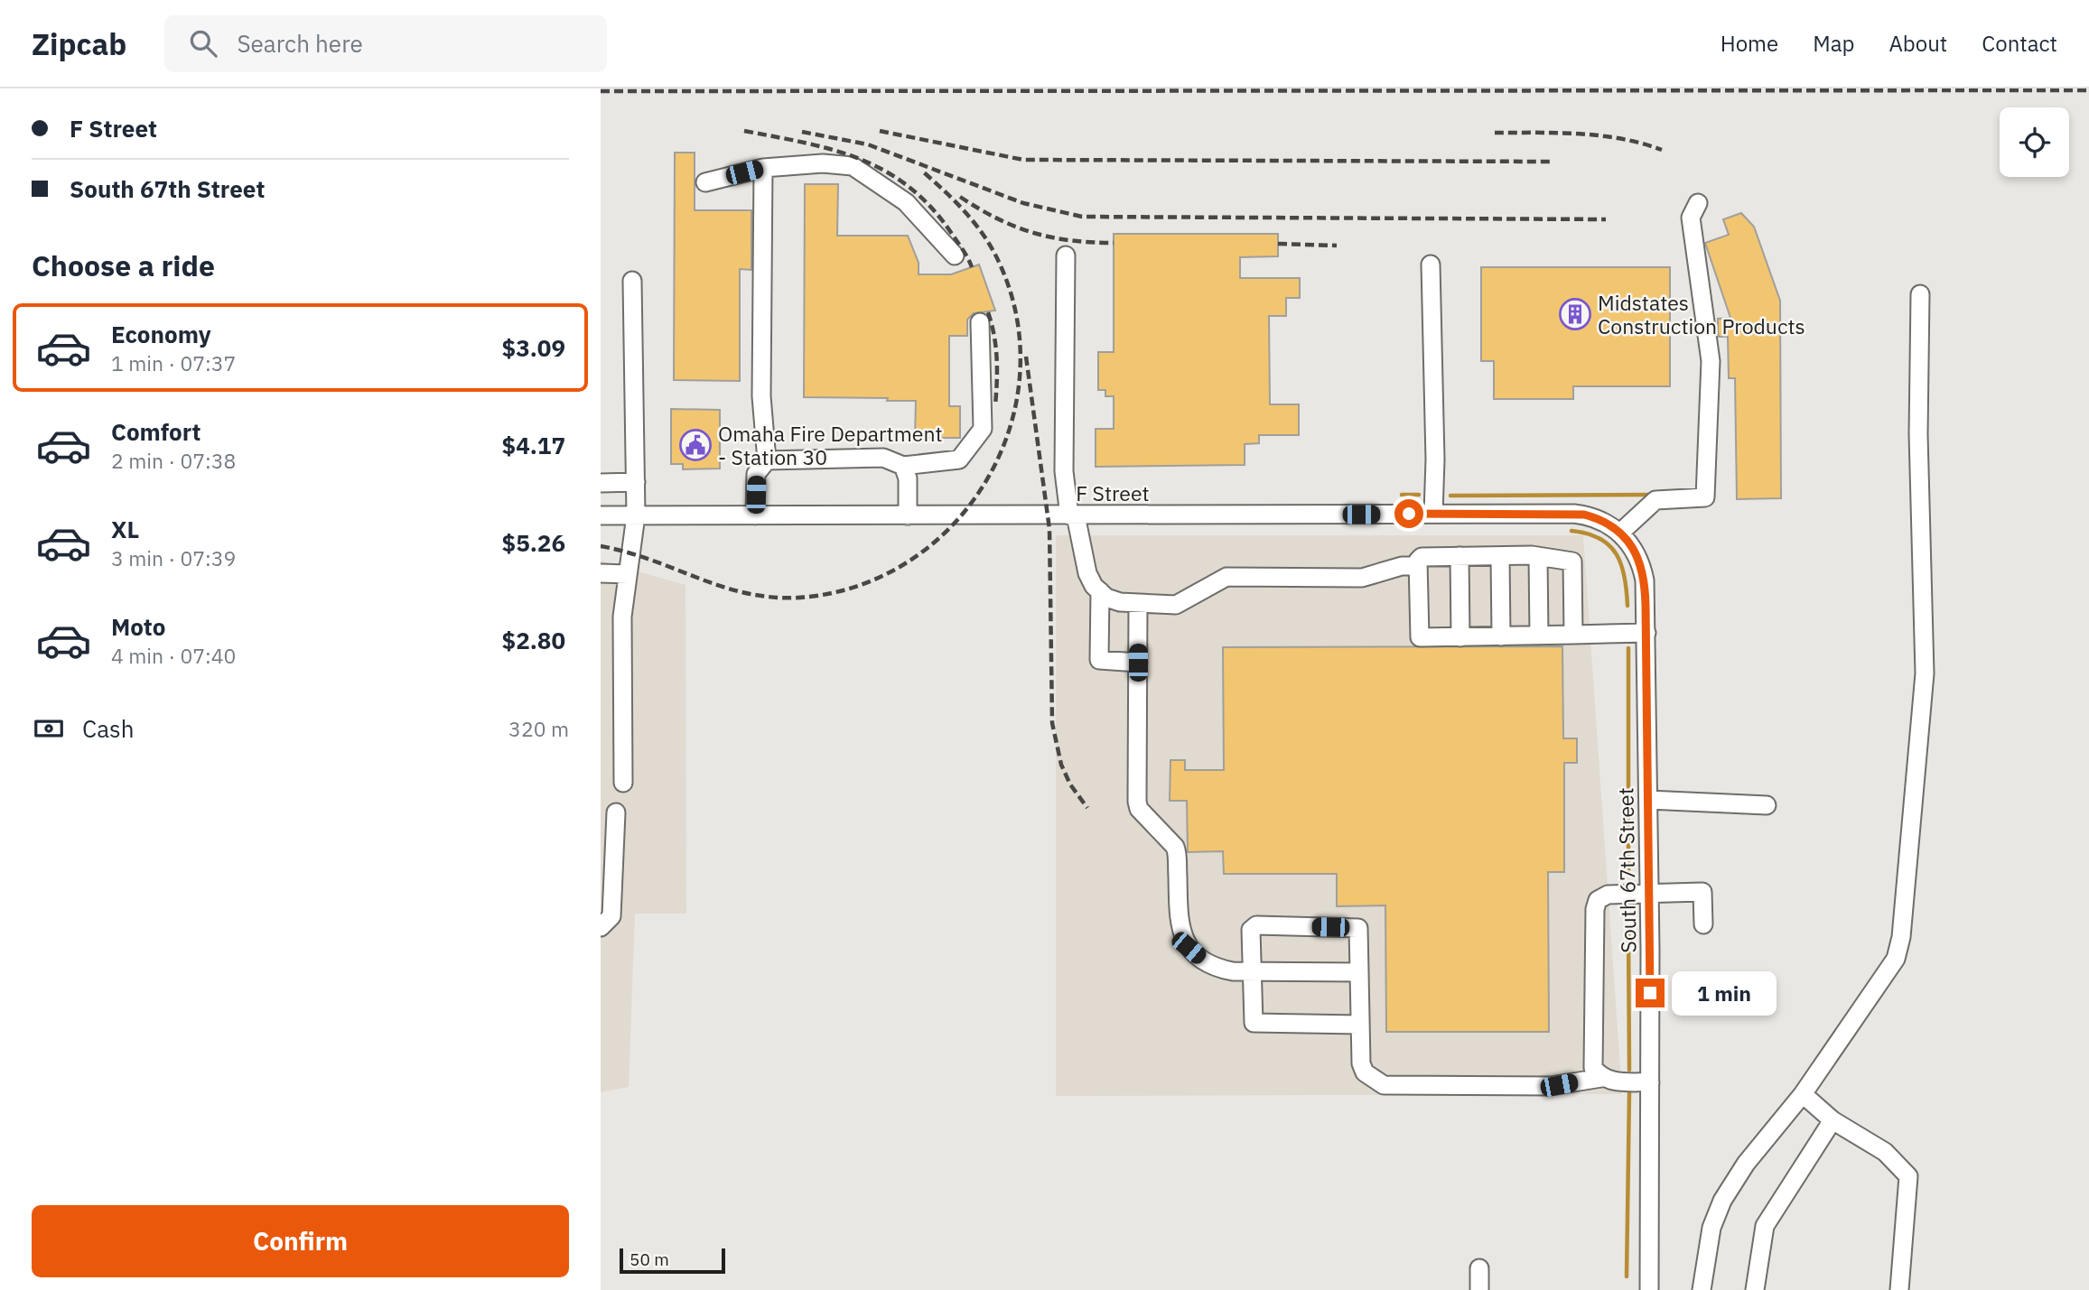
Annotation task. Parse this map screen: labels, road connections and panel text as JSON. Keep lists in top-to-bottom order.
{
  "streets": {
    "street": ["F Street", "South 67th Street"]
  },
  "crossings": [
    ["F Street", "South 67th Street"]
  ],
  "places": {
    "building": ["Midstates Construction Products"],
    "public building": ["Omaha Fire Department - Station 30"]
  },
  "scale_bar": "50 m",
  "page": {
    "header": "Zipcab",
    "search": "Search here",
    "nav": [
      "Home",
      "Map",
      "About",
      "Contact"
    ],
    "banner": ["F Street", "South 67th Street"],
    "heading": "Choose a ride",
    "list": [
      {
        "name": "Economy",
        "note": "1 min · 07:37",
        "value": "$3.09"
      },
      {
        "name": "Comfort",
        "note": "2 min · 07:38",
        "value": "$4.17"
      },
      {
        "name": "XL",
        "note": "3 min · 07:39",
        "value": "$5.26"
      },
      {
        "name": "Moto",
        "note": "4 min · 07:40",
        "value": "$2.80"
      }
    ],
    "pay": ["Cash", "320 m"],
    "bubble": "1 min",
    "buttons": "Confirm",
    "scale": "50 m"
  }
}
